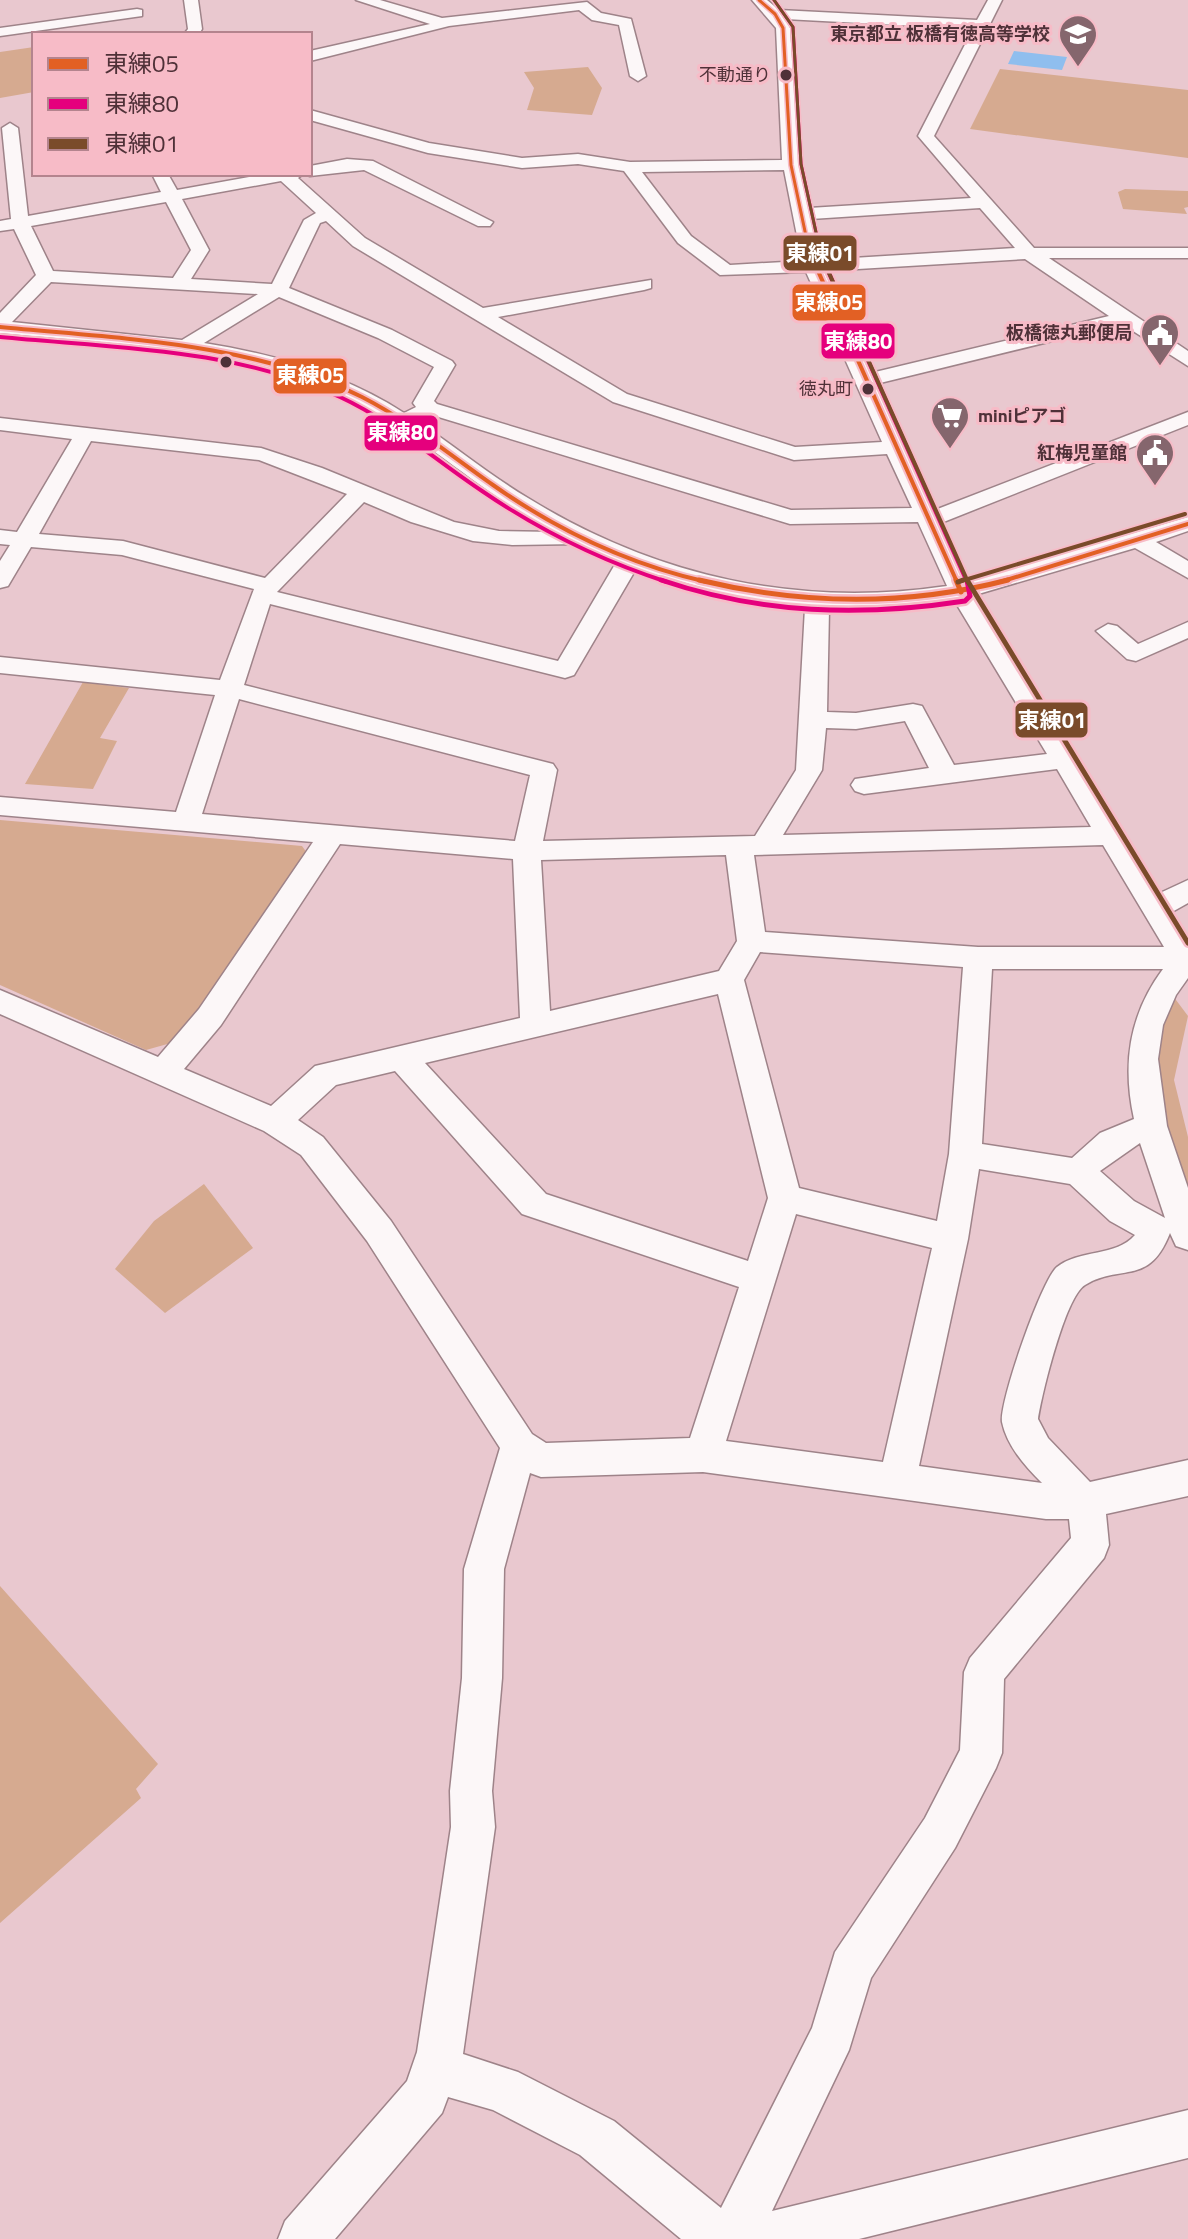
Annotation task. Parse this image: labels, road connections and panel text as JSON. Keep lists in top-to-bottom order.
{
  "places": {
    "school or university": ["東京都立 板橋有徳高等学校"],
    "other": ["不動通り", "徳丸町"],
    "public building": ["板橋徳丸郵便局", "紅梅児童館"],
    "supermarket": ["miniピアゴ"]
  },
  "lines": ["transit line 東練05", "transit line 東練80", "transit line 東練01"],
  "legend": ["東練05", "東練80", "東練01"]
}
